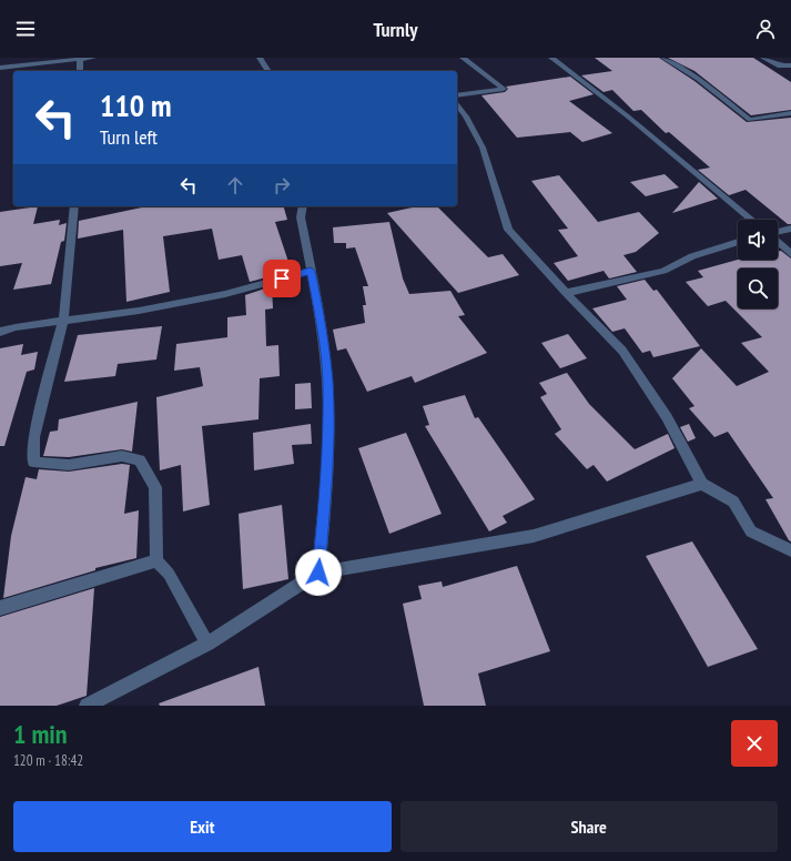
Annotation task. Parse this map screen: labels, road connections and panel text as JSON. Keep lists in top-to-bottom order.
{
  "page": {
    "header": "Turnly",
    "turn": ["110 m", "Turn left"],
    "heading": ["1 min", "120 m · 18:42"],
    "buttons": ["Exit", "Share"]
  }
}
